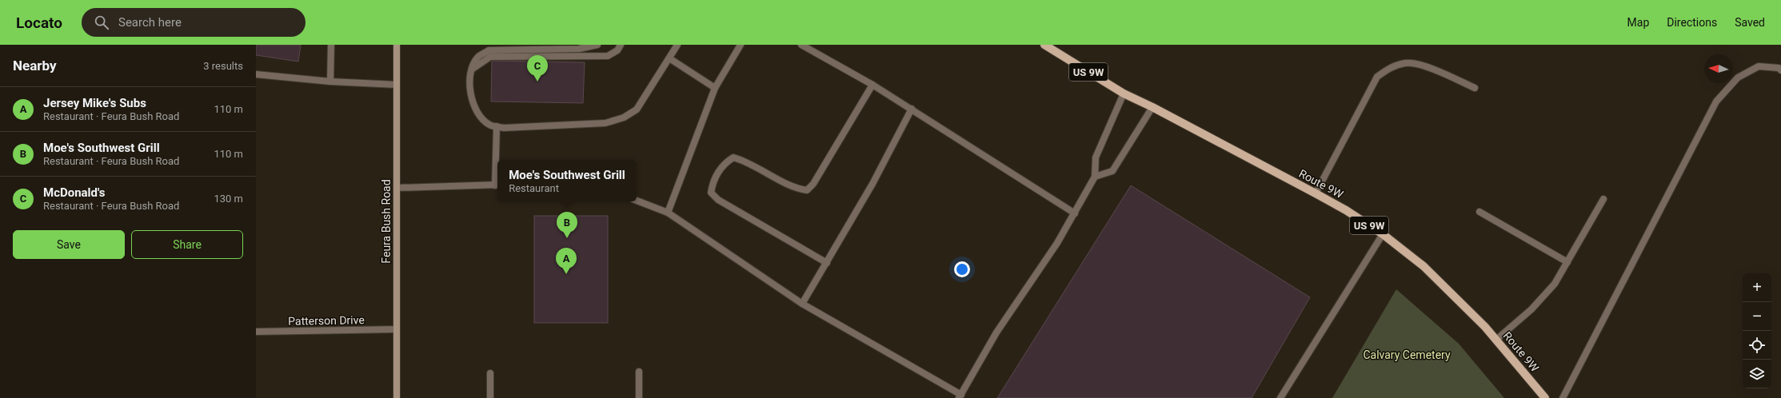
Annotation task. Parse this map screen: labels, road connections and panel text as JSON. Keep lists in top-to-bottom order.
{
  "streets": {
    "main road": ["US 9W", "Route 9W", "Feura Bush Road"],
    "street": ["Patterson Drive"]
  },
  "crossings": [
    ["Feura Bush Road", "Patterson Drive"]
  ],
  "parks": ["Calvary Cemetery"],
  "north": "left",
  "page": {
    "header": "Locato",
    "search": "Search here",
    "nav": ["Map", "Directions", "Saved"],
    "heading": ["Nearby", "3 results"],
    "pins": ["C", "B", "A"],
    "list": [
      {
        "mark": "A",
        "name": "Jersey Mike's Subs",
        "note": "Restaurant · Feura Bush Road",
        "value": "110 m"
      },
      {
        "mark": "B",
        "name": "Moe's Southwest Grill",
        "note": "Restaurant · Feura Bush Road",
        "value": "110 m"
      },
      {
        "mark": "C",
        "name": "McDonald's",
        "note": "Restaurant · Feura Bush Road",
        "value": "130 m"
      }
    ],
    "popup": ["Moe's Southwest Grill", "Restaurant"],
    "buttons": ["Save", "Share"],
    "map_buttons": ["+", "−"]
  }
}
